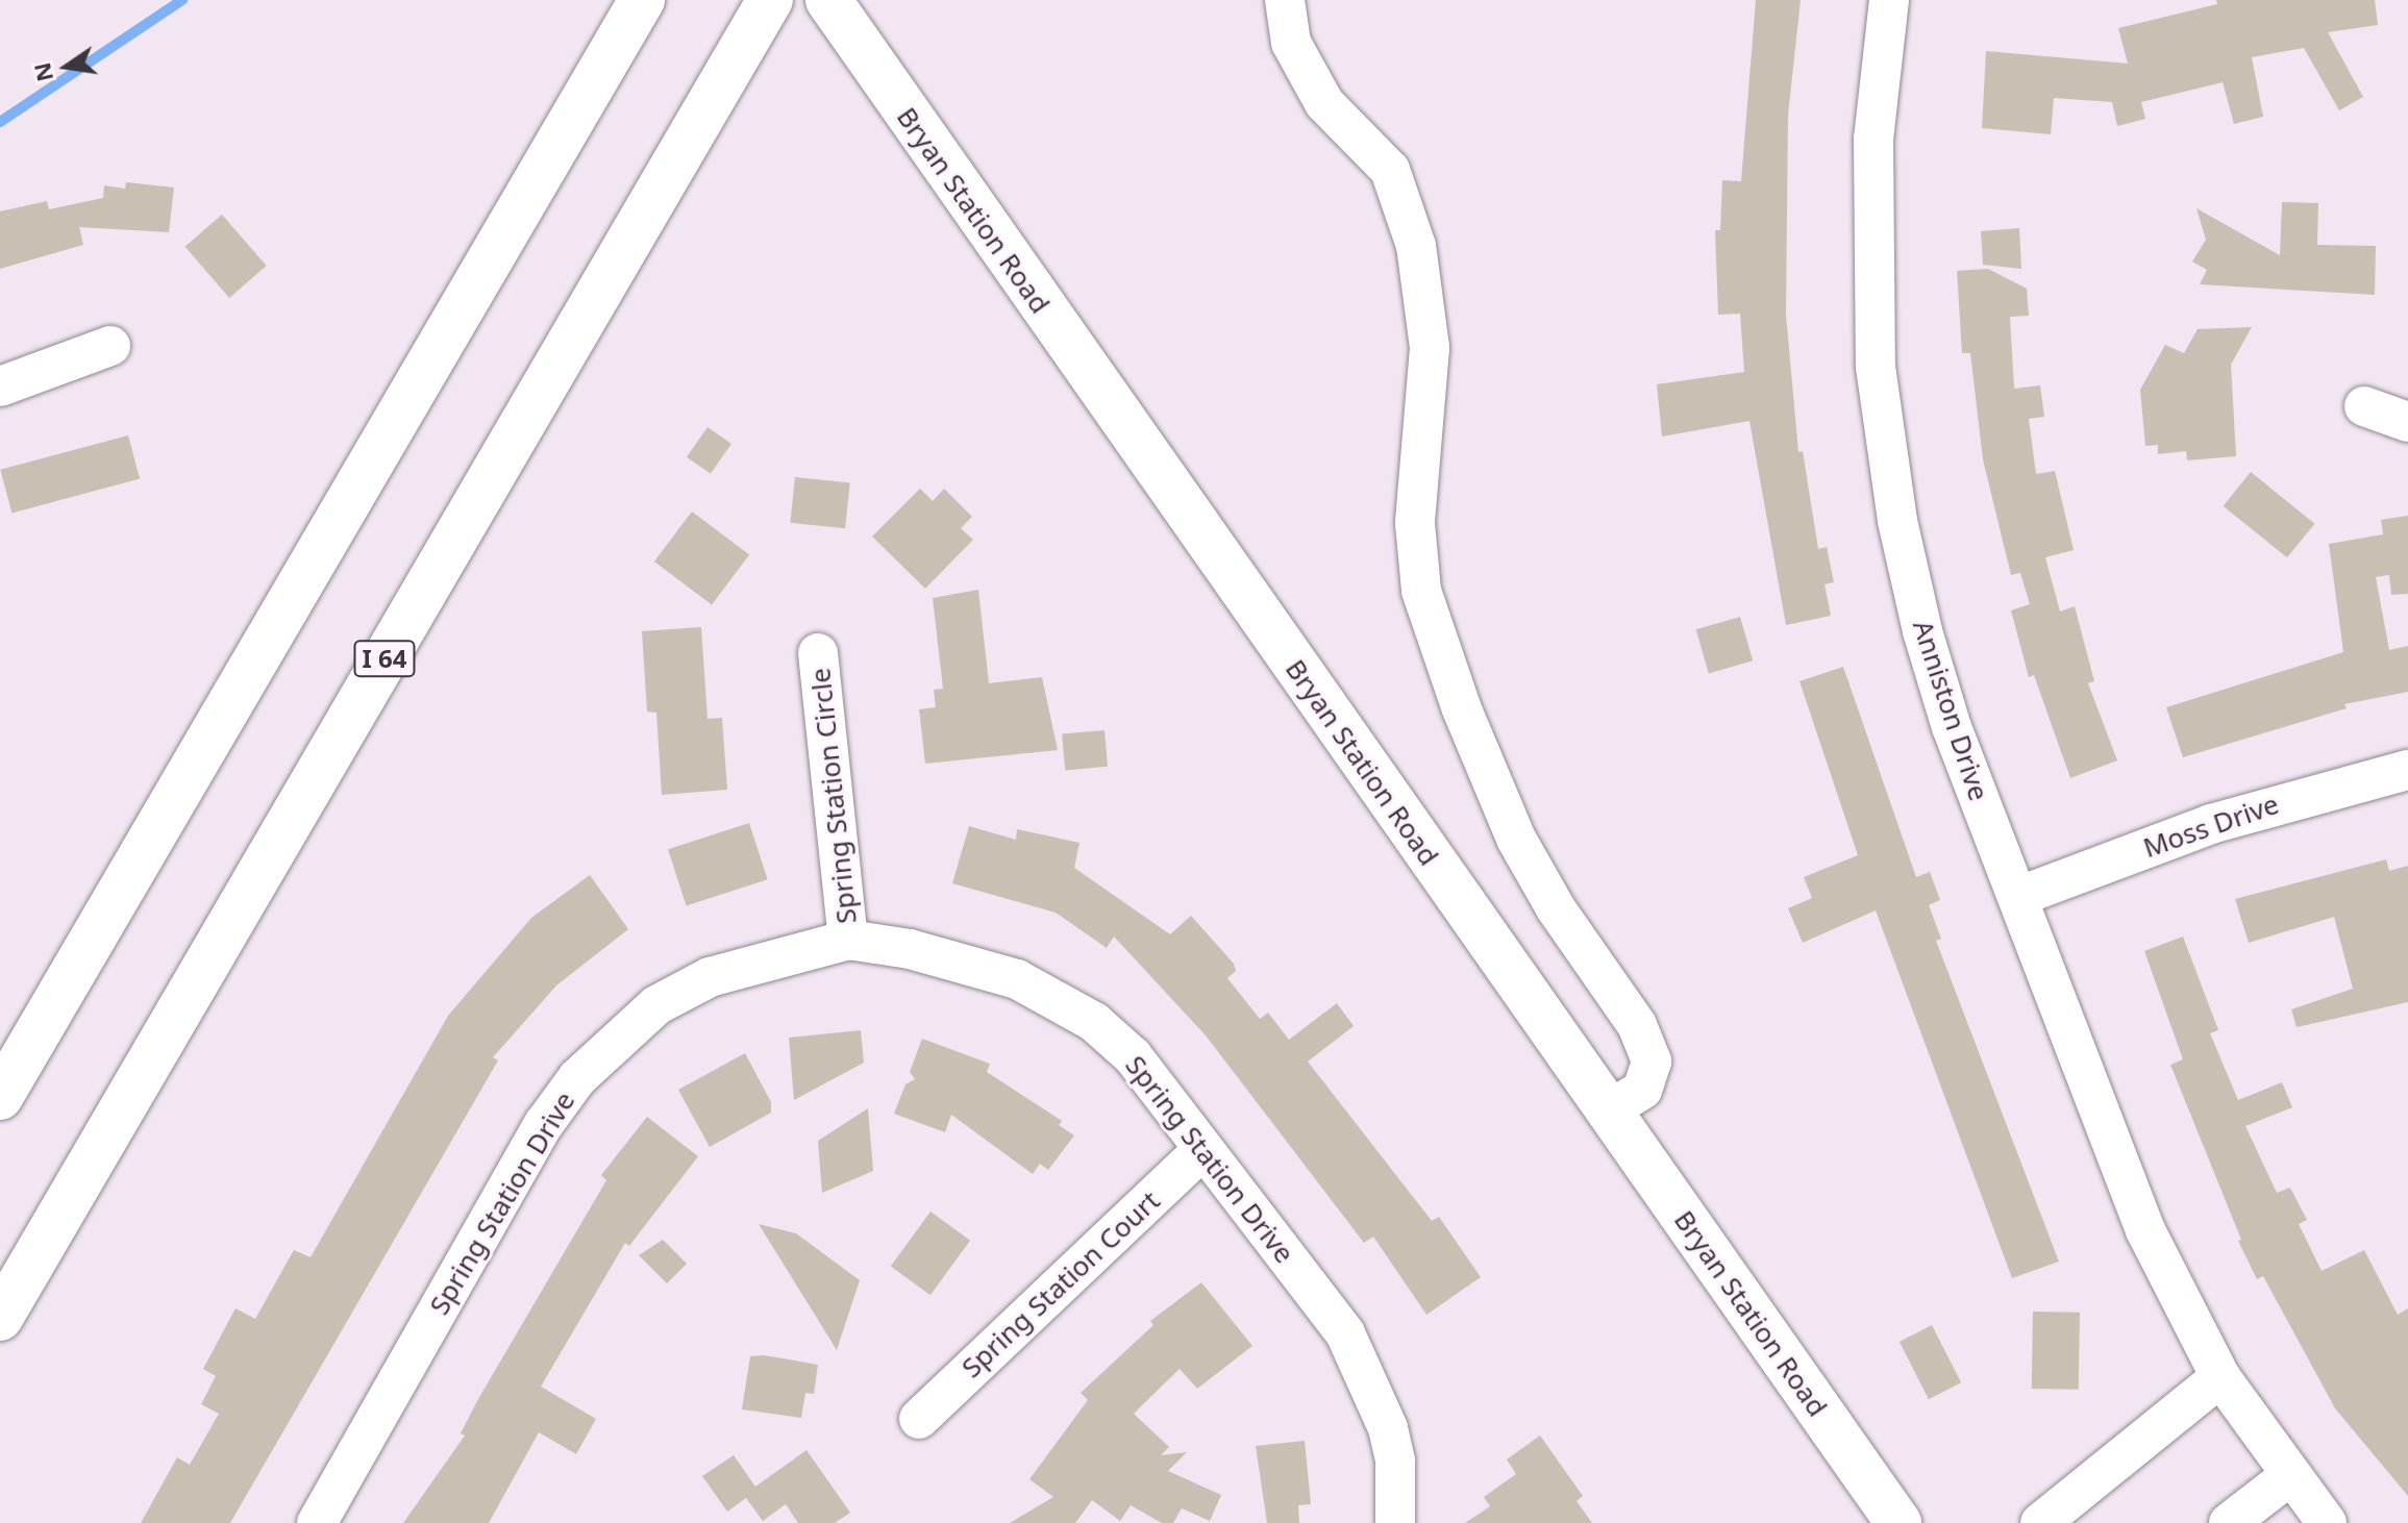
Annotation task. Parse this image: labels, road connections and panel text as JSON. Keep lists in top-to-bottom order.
{
  "streets": {
    "main road": ["Bryan Station Road", "I 64"],
    "street": [
      "Anniston Drive",
      "Spring Station Circle",
      "Moss Drive",
      "Spring Station Drive",
      "Spring Station Court"
    ]
  },
  "crossings": [
    ["Anniston Drive", "Moss Drive"],
    ["Spring Station Circle", "Spring Station Drive"],
    ["Spring Station Drive", "Spring Station Court"]
  ],
  "north": "left"
}
